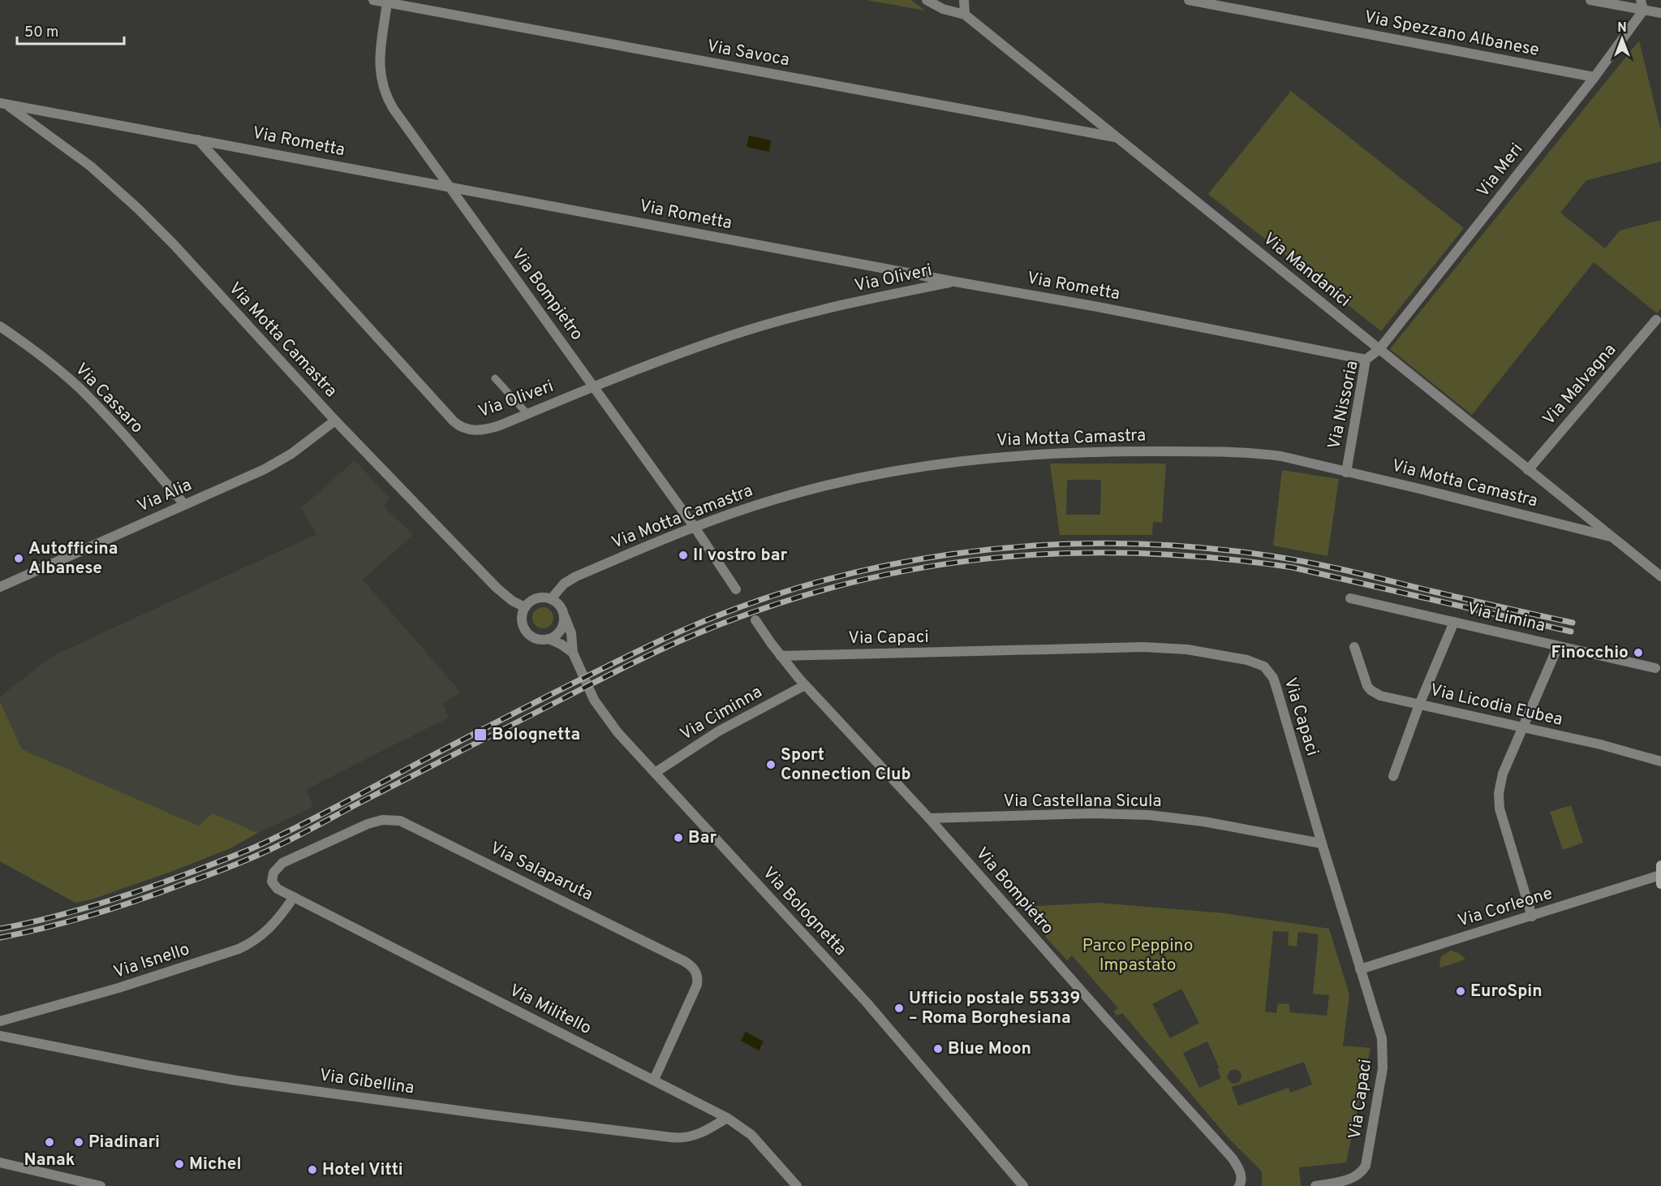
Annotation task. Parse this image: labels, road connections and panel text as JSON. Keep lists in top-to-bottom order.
{
  "streets": {
    "street": [
      "Via Spezzano Albanese",
      "Via Savoca",
      "Via Rometta",
      "Via Meri",
      "Via Mandanici",
      "Via Oliveri",
      "Via Bompietro",
      "Via Motta Camastra",
      "Via Malvagna",
      "Via Cassaro",
      "Via Nissoria",
      "Via Alia",
      "Via Limina",
      "Via Capaci",
      "Via Licodia Eubea",
      "Via Ciminna",
      "Via Castellana Sicula",
      "Via Salaparuta",
      "Via Corleone",
      "Via Bolognetta",
      "Via Isnello",
      "Via Militello",
      "Via Gibellina"
    ]
  },
  "crossings": [
    ["Via Spezzano Albanese", "Via Meri"],
    ["Via Savoca", "Via Mandanici"],
    ["Via Savoca", "Via Bompietro"],
    ["Via Rometta", "Via Oliveri"],
    ["Via Rometta", "Via Bompietro"],
    ["Via Rometta", "Via Motta Camastra"],
    ["Via Rometta", "Via Nissoria"],
    ["Via Meri", "Via Mandanici"],
    ["Via Meri", "Via Nissoria"],
    ["Via Mandanici", "Via Motta Camastra"],
    ["Via Mandanici", "Via Malvagna"],
    ["Via Mandanici", "Via Nissoria"],
    ["Via Oliveri", "Via Bompietro"],
    ["Via Bompietro", "Via Motta Camastra"],
    ["Via Bompietro", "Via Capaci"],
    ["Via Bompietro", "Via Ciminna"],
    ["Via Bompietro", "Via Castellana Sicula"],
    ["Via Motta Camastra", "Via Nissoria"],
    ["Via Motta Camastra", "Via Alia"],
    ["Via Motta Camastra", "Via Bolognetta"],
    ["Via Cassaro", "Via Alia"],
    ["Via Capaci", "Via Castellana Sicula"],
    ["Via Capaci", "Via Corleone"],
    ["Via Ciminna", "Via Bolognetta"],
    ["Via Salaparuta", "Via Militello"],
    ["Via Isnello", "Via Militello"],
    ["Via Militello", "Via Gibellina"]
  ],
  "parks": ["Parco Peppino Impastato"],
  "places": {
    "other": [
      "Il vostro bar",
      "Autofficina Albanese",
      "Finocchio",
      "Sport Connection Club",
      "Bar",
      "EuroSpin",
      "Ufficio postale 55339 – Roma Borghesiana",
      "Blue Moon",
      "Nanak",
      "Piadinari",
      "Michel",
      "Hotel Vitti"
    ],
    "transit": ["Bolognetta"]
  },
  "scale_bar": "50 m",
  "north": "top"
}
